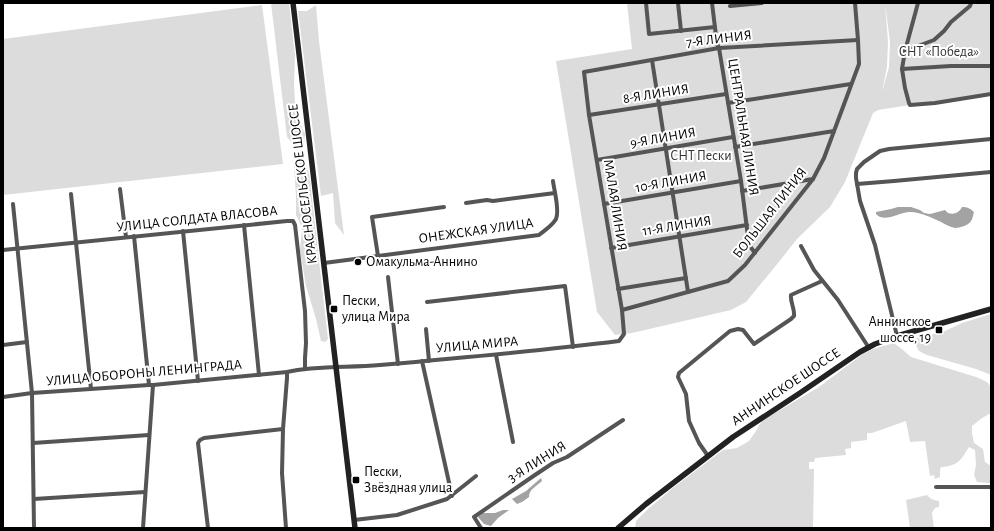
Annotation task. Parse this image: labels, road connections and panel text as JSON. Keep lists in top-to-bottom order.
{
  "streets": {
    "main road": ["КРАСНОСЕЛЬСКОЕ ШОССЕ", "АННИНСКОЕ ШОССЕ"],
    "street": [
      "7-Я ЛИНИЯ",
      "8-Я ЛИНИЯ",
      "ЦЕНТРАЛЬНАЯ ЛИНИЯ",
      "9-Я ЛИНИЯ",
      "10-Я ЛИНИЯ",
      "МАЛАЯ ЛИНИЯ",
      "БОЛЬШАЯ ЛИНИЯ",
      "УЛИЦА СОЛДАТА ВЛАСОВА",
      "11-Я ЛИНИЯ",
      "ОНЕЖСКАЯ УЛИЦА",
      "УЛИЦА МИРА",
      "УЛИЦА ОБОРОНЫ ЛЕНИНГРАДА",
      "3-Я ЛИНИЯ"
    ]
  },
  "crossings": [
    ["7-Я ЛИНИЯ", "ЦЕНТРАЛЬНАЯ ЛИНИЯ"],
    ["7-Я ЛИНИЯ", "МАЛАЯ ЛИНИЯ"],
    ["7-Я ЛИНИЯ", "БОЛЬШАЯ ЛИНИЯ"],
    ["8-Я ЛИНИЯ", "ЦЕНТРАЛЬНАЯ ЛИНИЯ"],
    ["8-Я ЛИНИЯ", "МАЛАЯ ЛИНИЯ"],
    ["ЦЕНТРАЛЬНАЯ ЛИНИЯ", "9-Я ЛИНИЯ"],
    ["ЦЕНТРАЛЬНАЯ ЛИНИЯ", "10-Я ЛИНИЯ"],
    ["ЦЕНТРАЛЬНАЯ ЛИНИЯ", "БОЛЬШАЯ ЛИНИЯ"],
    ["ЦЕНТРАЛЬНАЯ ЛИНИЯ", "11-Я ЛИНИЯ"],
    ["9-Я ЛИНИЯ", "МАЛАЯ ЛИНИЯ"],
    ["10-Я ЛИНИЯ", "МАЛАЯ ЛИНИЯ"],
    ["КРАСНОСЕЛЬСКОЕ ШОССЕ", "ОНЕЖСКАЯ УЛИЦА"],
    ["КРАСНОСЕЛЬСКОЕ ШОССЕ", "УЛИЦА МИРА"],
    ["МАЛАЯ ЛИНИЯ", "БОЛЬШАЯ ЛИНИЯ"],
    ["МАЛАЯ ЛИНИЯ", "11-Я ЛИНИЯ"],
    ["МАЛАЯ ЛИНИЯ", "УЛИЦА МИРА"],
    ["УЛИЦА СОЛДАТА ВЛАСОВА", "УЛИЦА МИРА"],
    ["УЛИЦА СОЛДАТА ВЛАСОВА", "УЛИЦА ОБОРОНЫ ЛЕНИНГРАДА"],
    ["УЛИЦА МИРА", "УЛИЦА ОБОРОНЫ ЛЕНИНГРАДА"]
  ],
  "parks": ["СНТ «Победа»", "СНТ Пески"],
  "places": {
    "other": ["Омакульма-Аннино"],
    "transit": ["Пески, улица Мира", "Аннинское шоссе, 19", "Пески, Звёздная улица"]
  }
}
